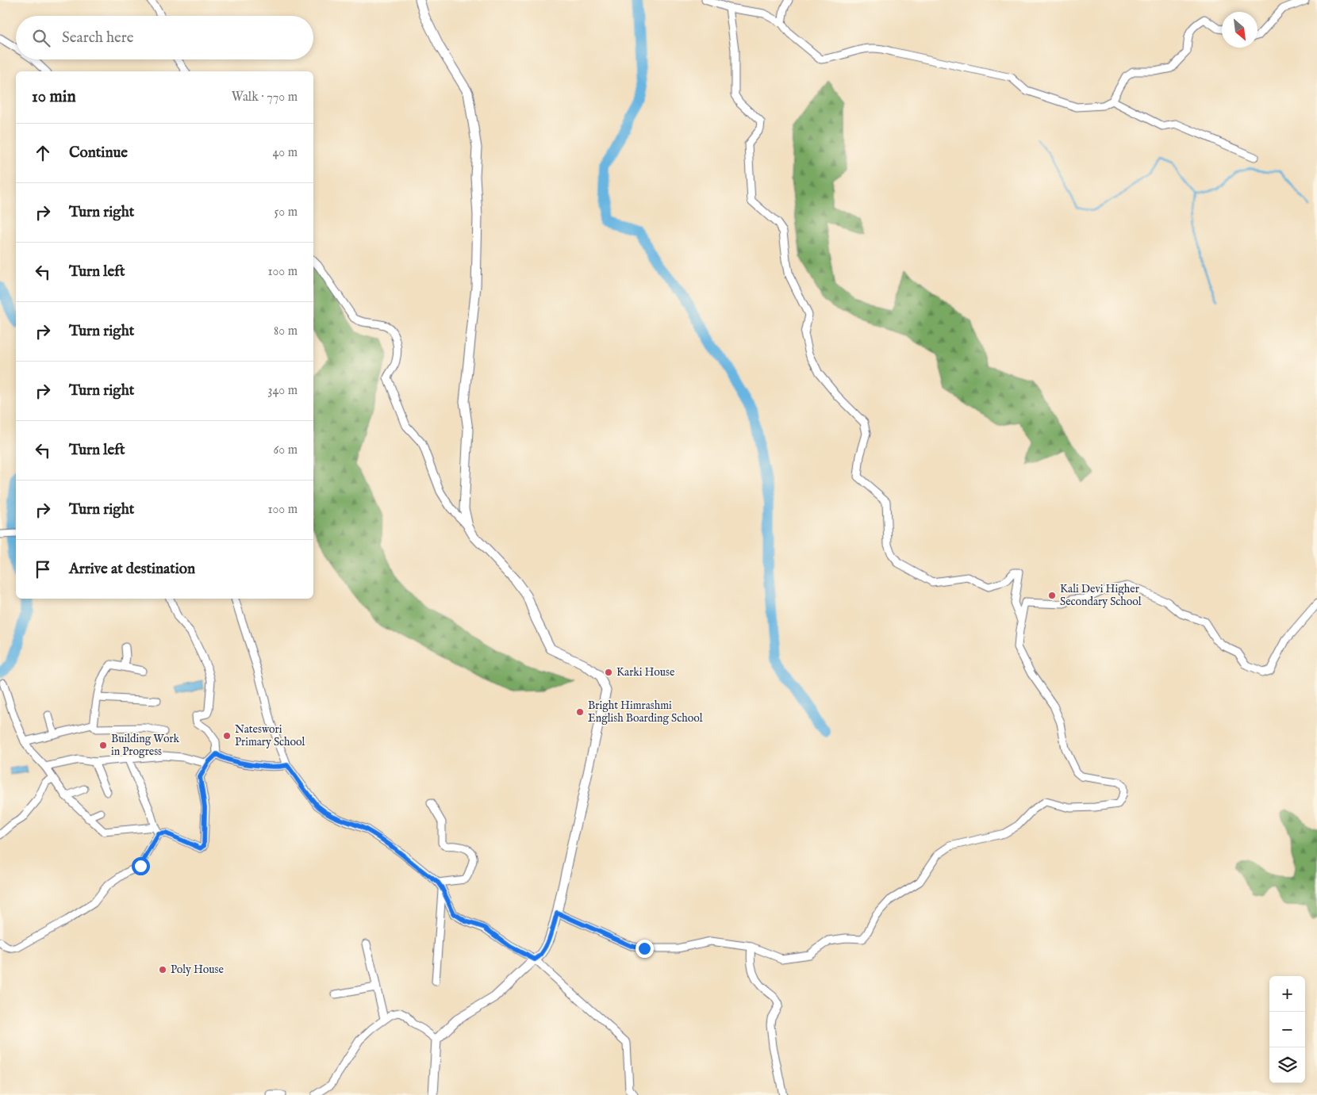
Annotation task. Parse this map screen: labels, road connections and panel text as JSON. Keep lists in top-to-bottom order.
{
  "places": [
    "Kali Devi Higher Secondary School",
    "Karki House",
    "Bright Himrashmi English Boarding School",
    "Nateswori Primary School",
    "Building Work in Progress",
    "Poly House"
  ],
  "north": "bottom right",
  "page": {
    "search": "Search here",
    "heading": ["10 min", "Walk · 770 m"],
    "list": [
      ["Continue", "40 m"],
      ["Turn right", "50 m"],
      ["Turn left", "100 m"],
      ["Turn right", "80 m"],
      ["Turn right", "340 m"],
      ["Turn left", "60 m"],
      ["Turn right", "100 m"],
      "Arrive at destination"
    ],
    "map_buttons": ["+", "−"]
  }
}
